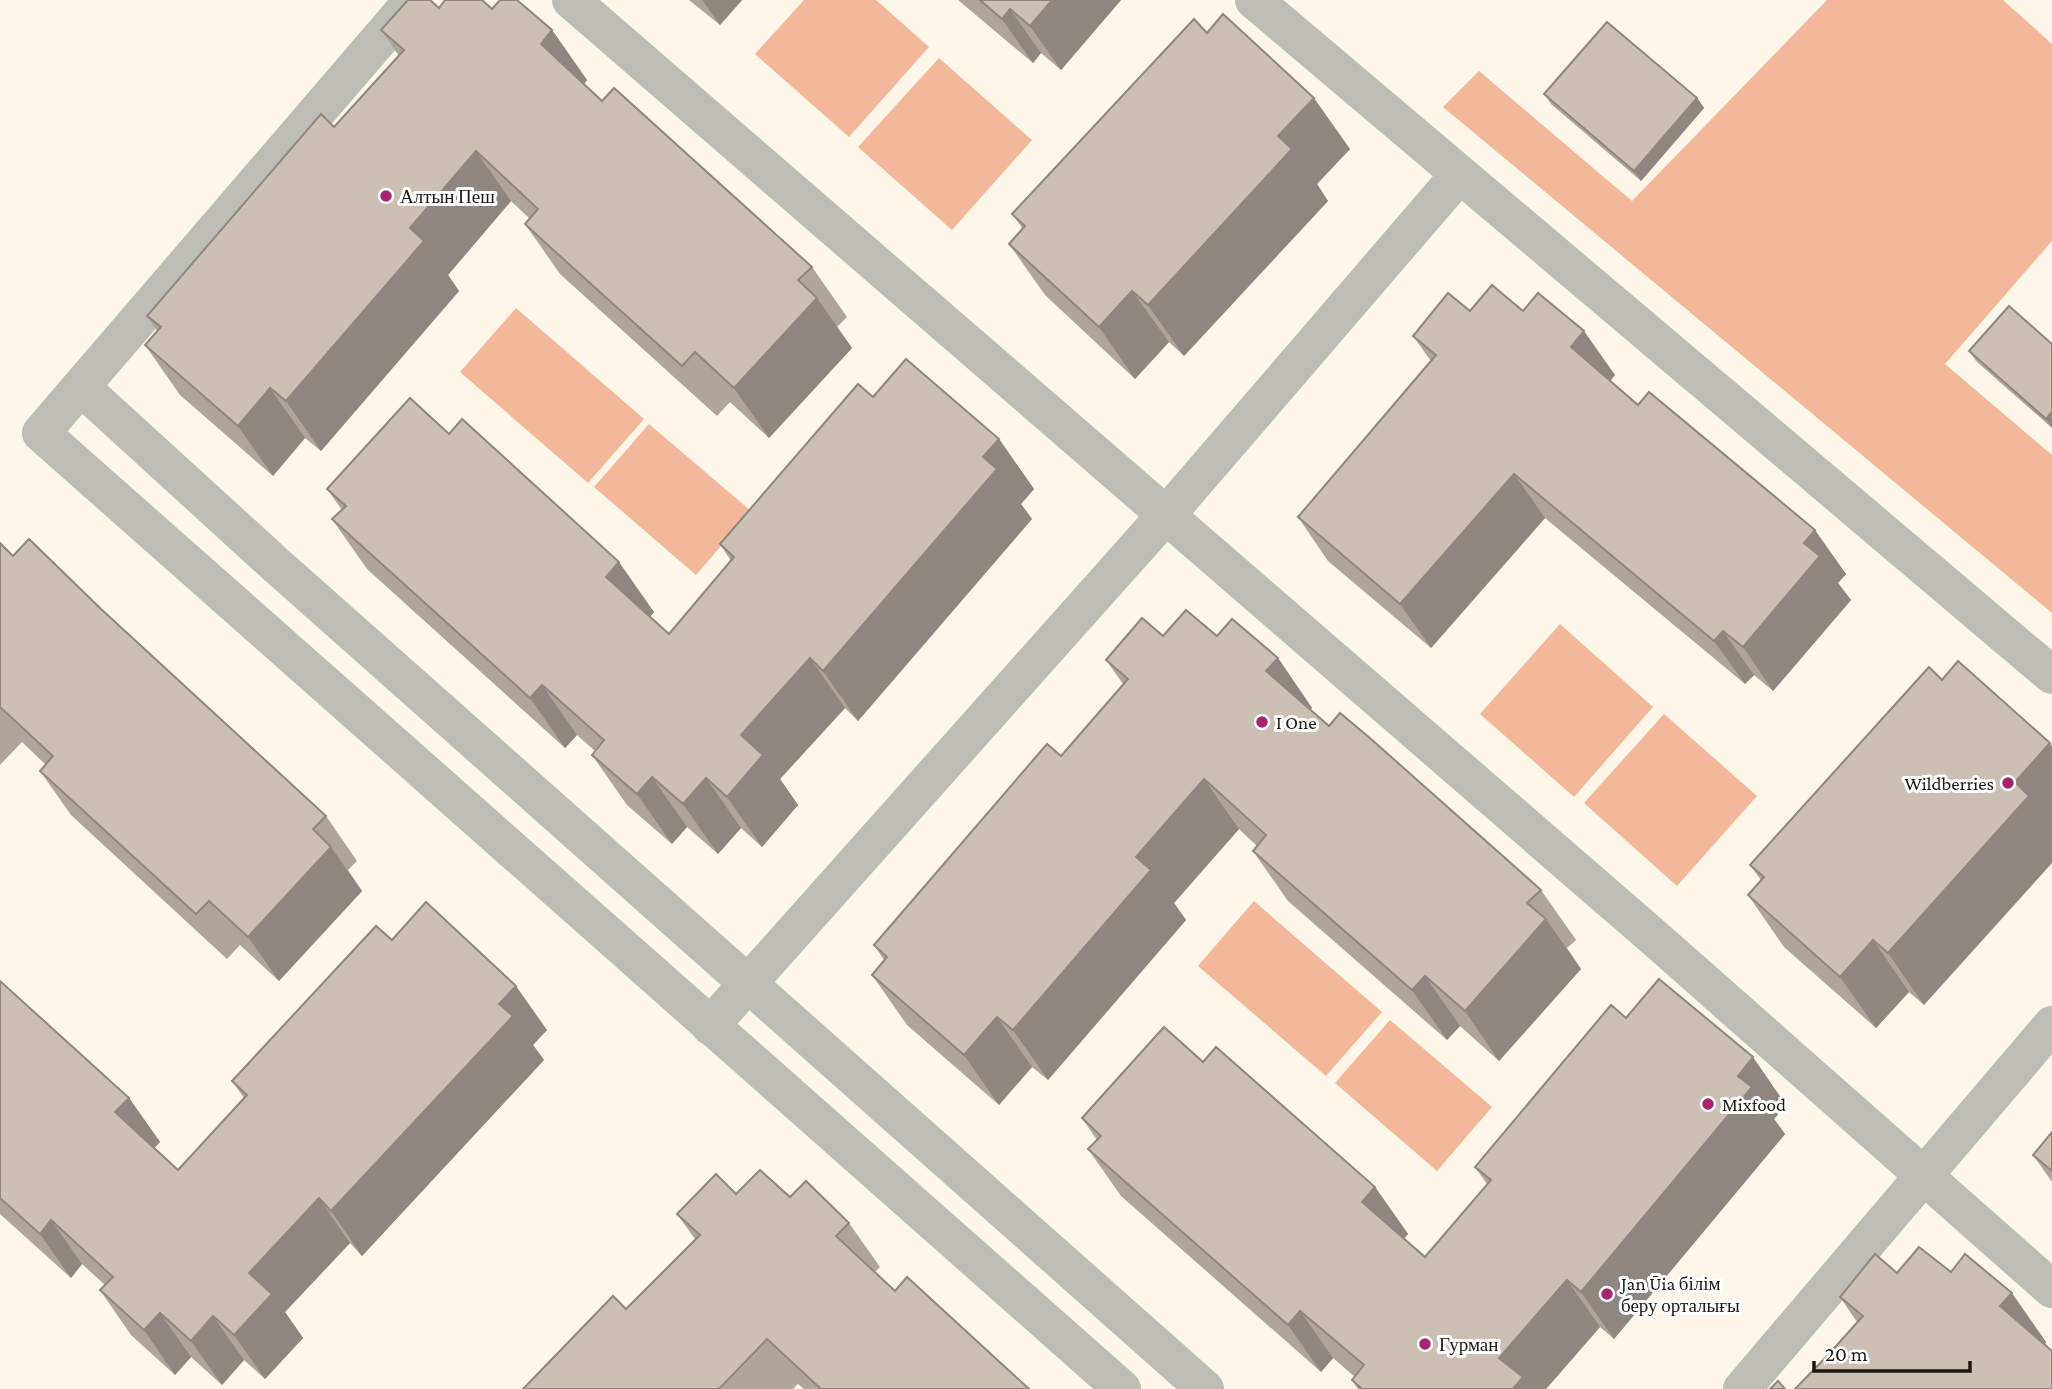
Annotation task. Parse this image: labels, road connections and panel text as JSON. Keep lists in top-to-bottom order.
{
  "places": [
    "Алтын Пеш",
    "I One",
    "Wildberries",
    "Mixfood",
    "Jan Ūia білім беру орталығы",
    "Гурман"
  ],
  "scale_bar": "20 m"
}
